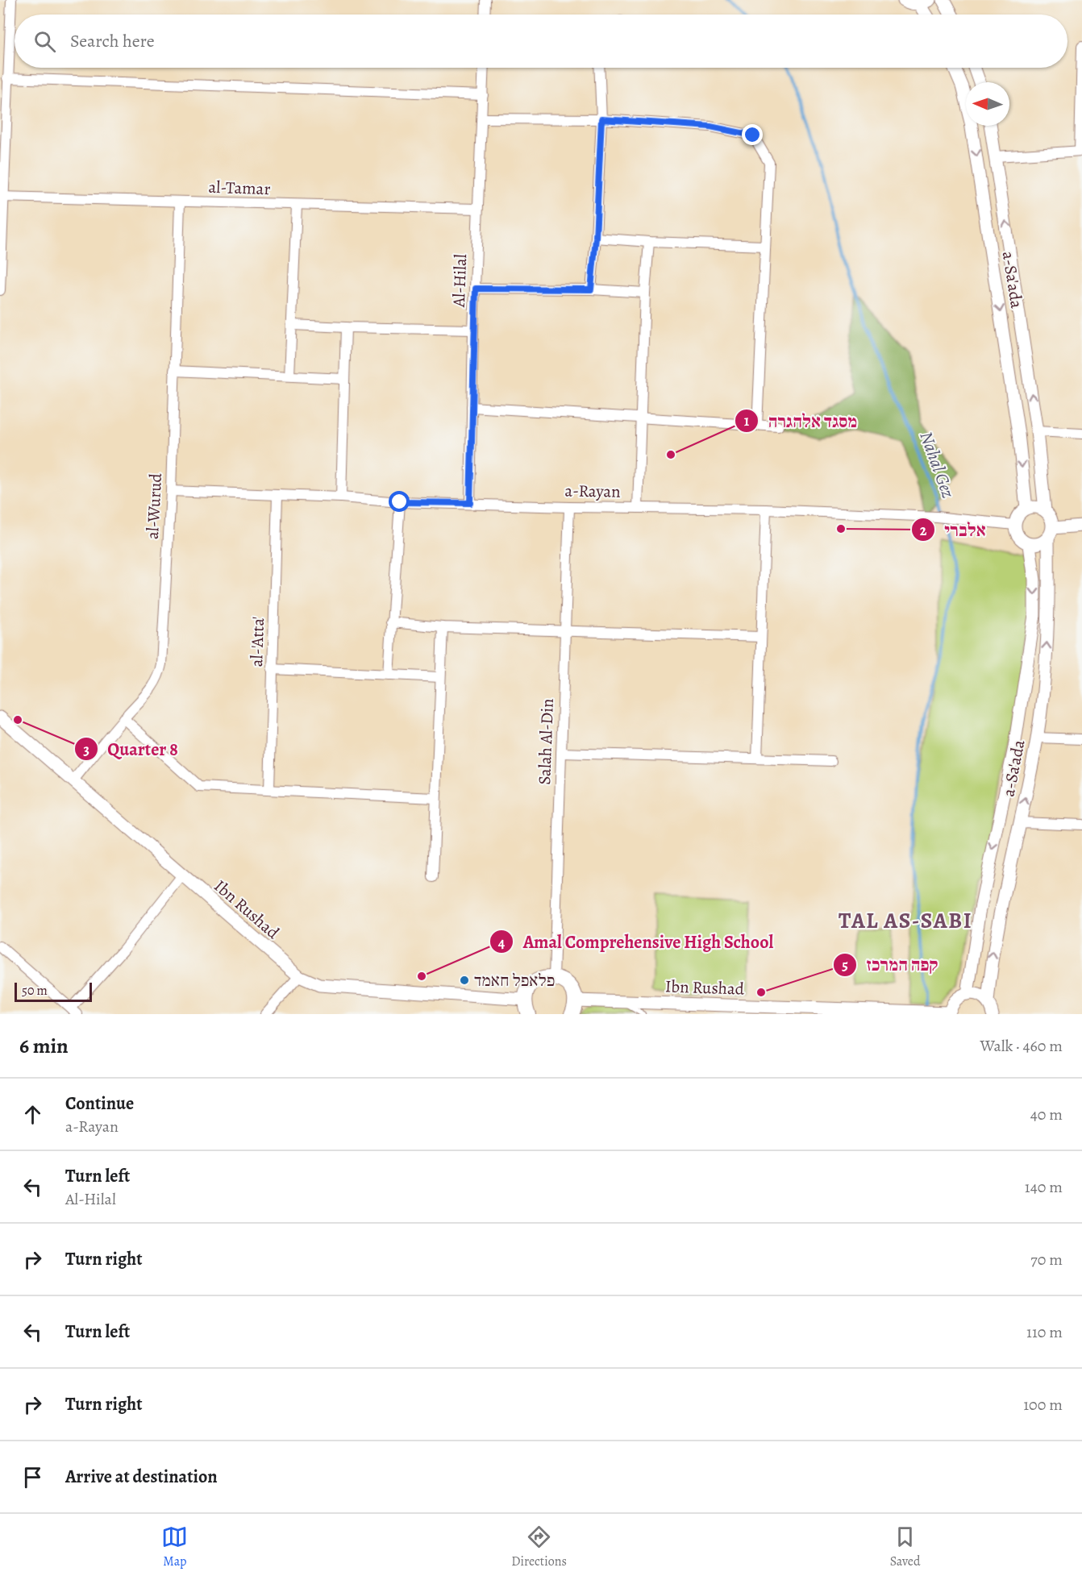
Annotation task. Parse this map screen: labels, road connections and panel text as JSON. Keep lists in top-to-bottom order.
{
  "streets": {
    "street": [
      "al-Tamar",
      "a-Sa'ada",
      "Al-Hilal",
      "a-Rayan",
      "al-Wurud",
      "al-'Atta'",
      "Salah Al-Din",
      "Ibn Rushad"
    ]
  },
  "crossings": [
    ["al-Tamar", "Al-Hilal"],
    ["al-Tamar", "al-Wurud"],
    ["a-Sa'ada", "a-Rayan"],
    ["Al-Hilal", "a-Rayan"],
    ["a-Rayan", "al-Wurud"],
    ["a-Rayan", "al-'Atta'"],
    ["a-Rayan", "Salah Al-Din"],
    ["al-Wurud", "Ibn Rushad"]
  ],
  "districts": ["TAL AS-SABI"],
  "water": ["Nahal Gez"],
  "places": [
    "מסגד אלהגרה",
    "אלברי",
    "Quarter 8",
    "Amal Comprehensive High School",
    "פלאפל חאמד",
    "קפה המרכז"
  ],
  "scale_bar": "50 m",
  "north": "left",
  "page": {
    "search": "Search here",
    "scale": "50 m",
    "heading": ["6 min", "Walk · 460 m"],
    "list": [
      ["Continue", "a-Rayan", "40 m"],
      ["Turn left", "Al-Hilal", "140 m"],
      ["Turn right", "70 m"],
      ["Turn left", "110 m"],
      ["Turn right", "100 m"],
      "Arrive at destination"
    ],
    "nav": ["Map", "Directions", "Saved"]
  }
}
